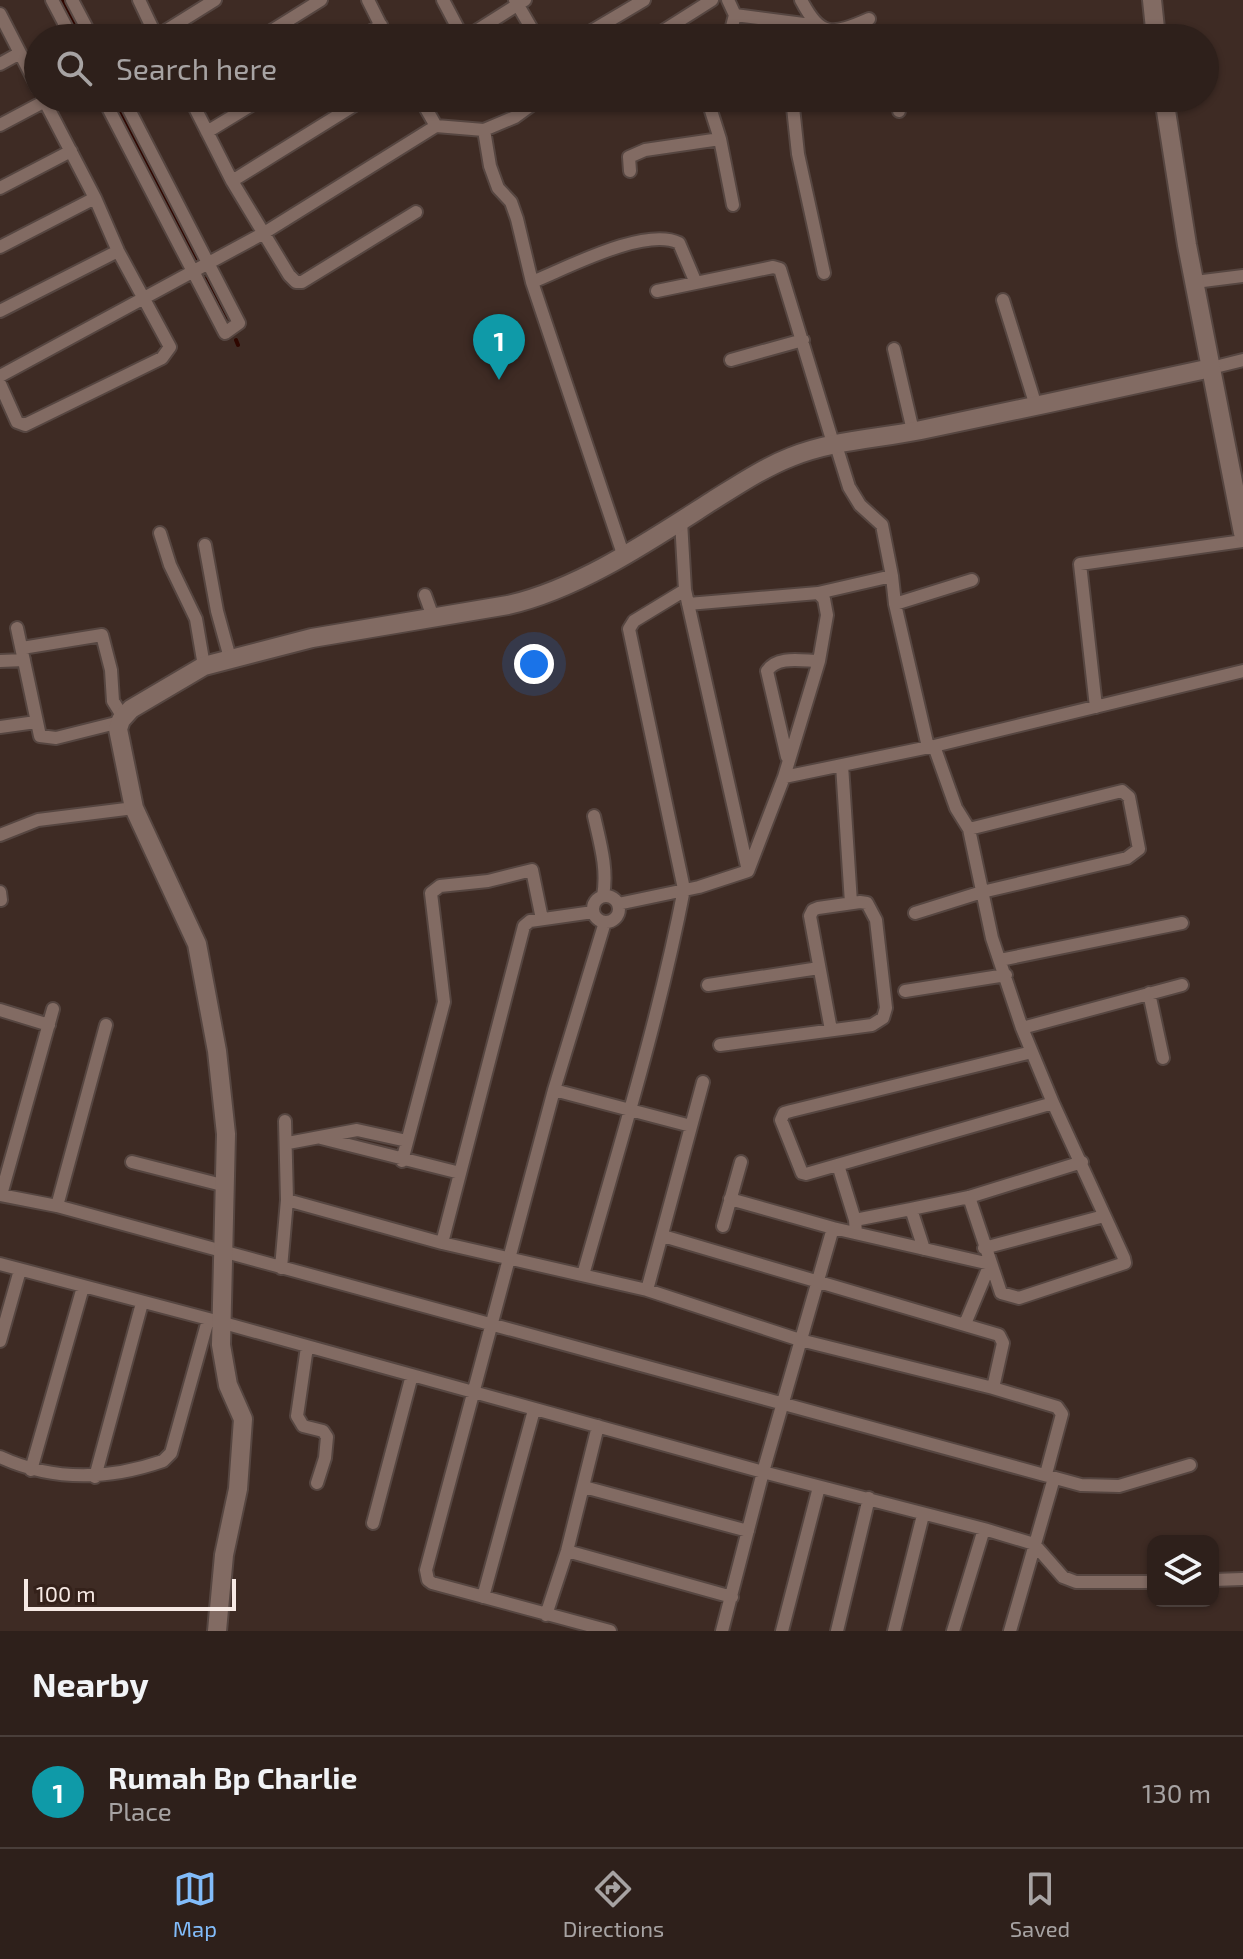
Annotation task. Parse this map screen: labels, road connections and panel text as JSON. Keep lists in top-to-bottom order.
{
  "scale_bar": "100 m",
  "page": {
    "search": "Search here",
    "pins": "1",
    "scale": "100 m",
    "heading": "Nearby",
    "list": [
      {
        "mark": "1",
        "name": "Rumah Bp Charlie",
        "note": "Place",
        "value": "130 m"
      }
    ],
    "nav": ["Map", "Directions", "Saved"]
  }
}
